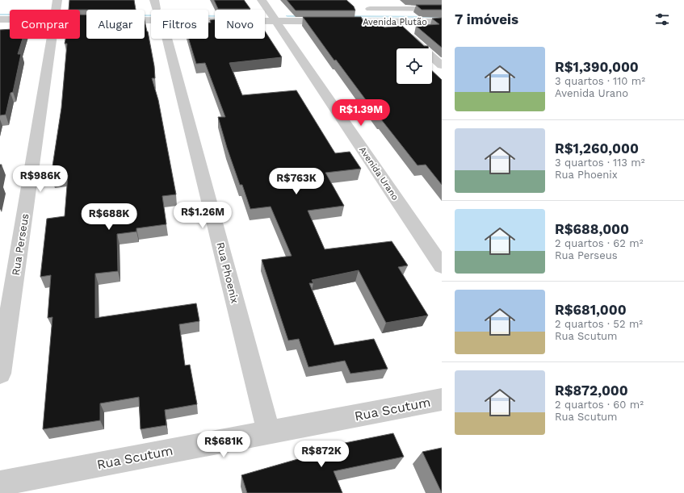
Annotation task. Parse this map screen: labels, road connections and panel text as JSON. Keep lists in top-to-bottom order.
{
  "streets": {
    "street": [
      "Avenida Plutão",
      "Avenida Urano",
      "Rua Perseus",
      "Rua Phoenix",
      "Rua Scutum"
    ]
  },
  "crossings": [
    ["Avenida Plutão", "Avenida Urano"],
    ["Avenida Plutão", "Rua Phoenix"],
    ["Rua Phoenix", "Rua Scutum"]
  ],
  "page": {
    "heading": "7 imóveis",
    "chip": [
      "Comprar",
      "Alugar",
      "Filtros",
      "Novo"
    ],
    "list": [
      {
        "name": "R$1,390,000",
        "note": "3 quartos · 110 m² · Avenida Urano"
      },
      {
        "name": "R$1,260,000",
        "note": "3 quartos · 113 m² · Rua Phoenix"
      },
      {
        "name": "R$688,000",
        "note": "2 quartos · 62 m² · Rua Perseus"
      },
      {
        "name": "R$681,000",
        "note": "2 quartos · 52 m² · Rua Scutum"
      },
      {
        "name": "R$872,000",
        "note": "2 quartos · 60 m² · Rua Scutum"
      }
    ],
    "price": [
      "R$1.39M",
      "R$986K",
      "R$763K",
      "R$1.26M",
      "R$688K",
      "R$681K",
      "R$872K"
    ]
  }
}
